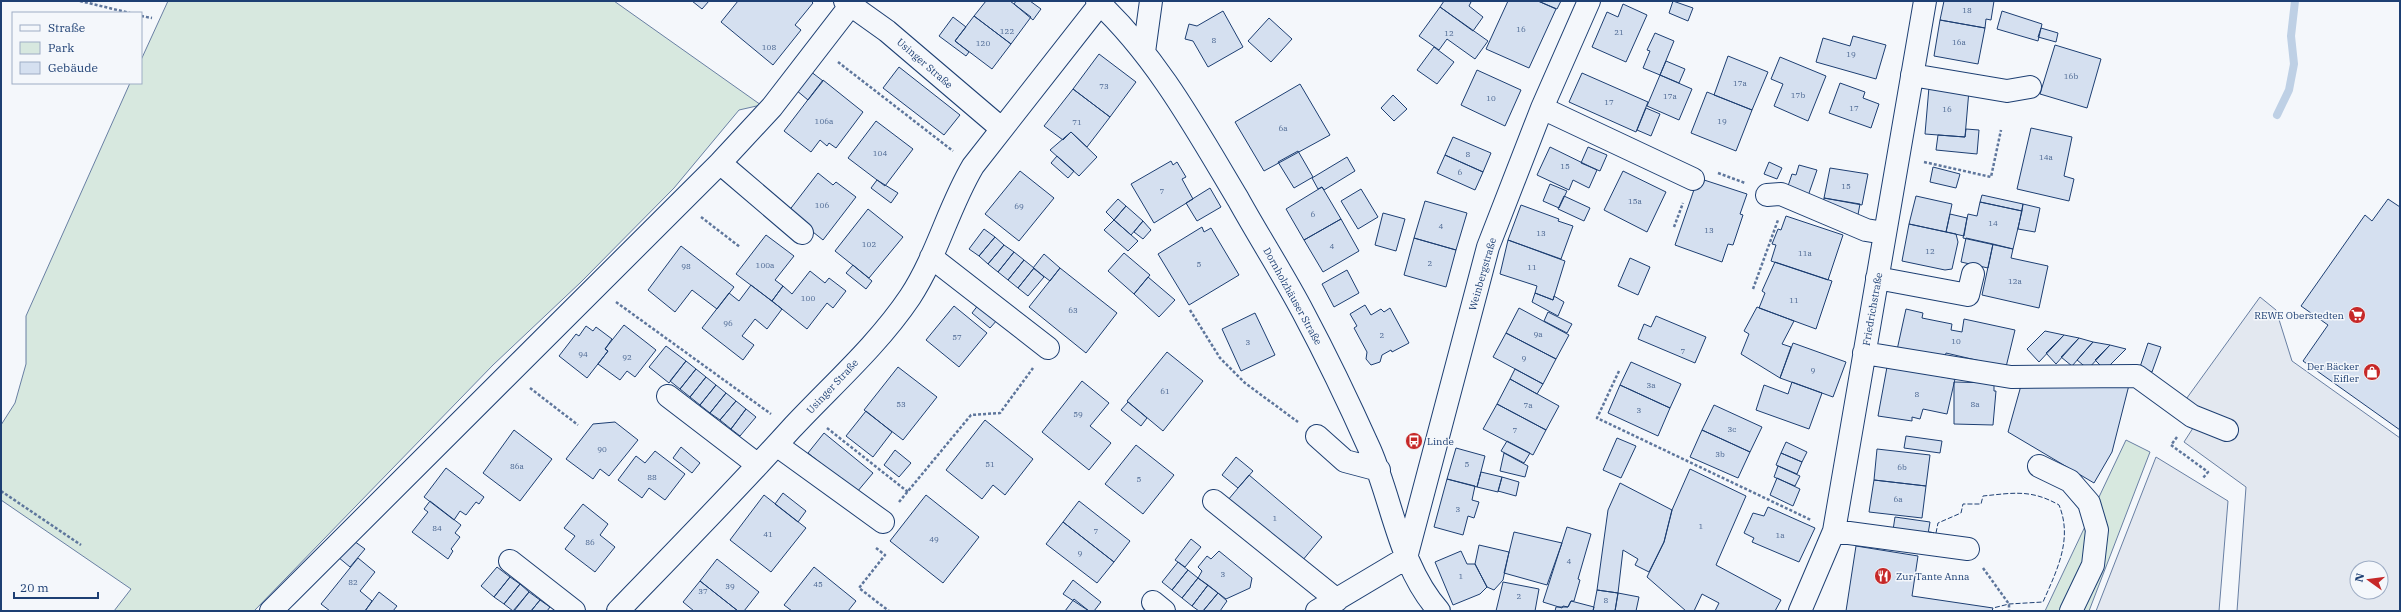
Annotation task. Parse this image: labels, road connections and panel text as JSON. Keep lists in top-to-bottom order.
{
  "streets": {
    "street": [
      "Usinger Straße",
      "Weinbergstraße",
      "Dornholzhäuser Straße",
      "Friedrichstraße"
    ]
  },
  "crossings": [
    ["Usinger Straße", "Dornholzhäuser Straße"],
    ["Weinbergstraße", "Dornholzhäuser Straße"]
  ],
  "places": {
    "supermarket": ["REWE Oberstedten"],
    "shop": ["Der Bäcker Eifler"],
    "bus stop": ["Linde"],
    "restaurant": ["Zur Tante Anna"]
  },
  "house_numbers": [
    "18",
    "16",
    "122",
    "21",
    "12",
    "8",
    "16a",
    "120",
    "108",
    "19",
    "16b",
    "17a",
    "73",
    "17b",
    "17a",
    "10",
    "17",
    "17",
    "16",
    "106a",
    "19",
    "71",
    "6a",
    "104",
    "8",
    "14a",
    "15",
    "6",
    "15",
    "7",
    "15a",
    "106",
    "69",
    "6",
    "14",
    "4",
    "13",
    "13",
    "102",
    "4",
    "12",
    "11a",
    "2",
    "5",
    "100a",
    "98",
    "11",
    "12a",
    "100",
    "11",
    "63",
    "96",
    "9a",
    "2",
    "57",
    "10",
    "3",
    "7",
    "94",
    "92",
    "9",
    "9",
    "3a",
    "61",
    "8",
    "53",
    "8a",
    "7a",
    "3",
    "59",
    "3c",
    "7",
    "90",
    "3b",
    "51",
    "5",
    "86a",
    "6b",
    "88",
    "5",
    "6a",
    "3",
    "1",
    "1",
    "84",
    "7",
    "41",
    "1a",
    "49",
    "86",
    "9",
    "4",
    "3",
    "1",
    "82",
    "45",
    "39",
    "37",
    "2",
    "8"
  ],
  "legend": ["Straße", "Park", "Gebäude"],
  "scale_bar": "20 m",
  "north": "left"
}
